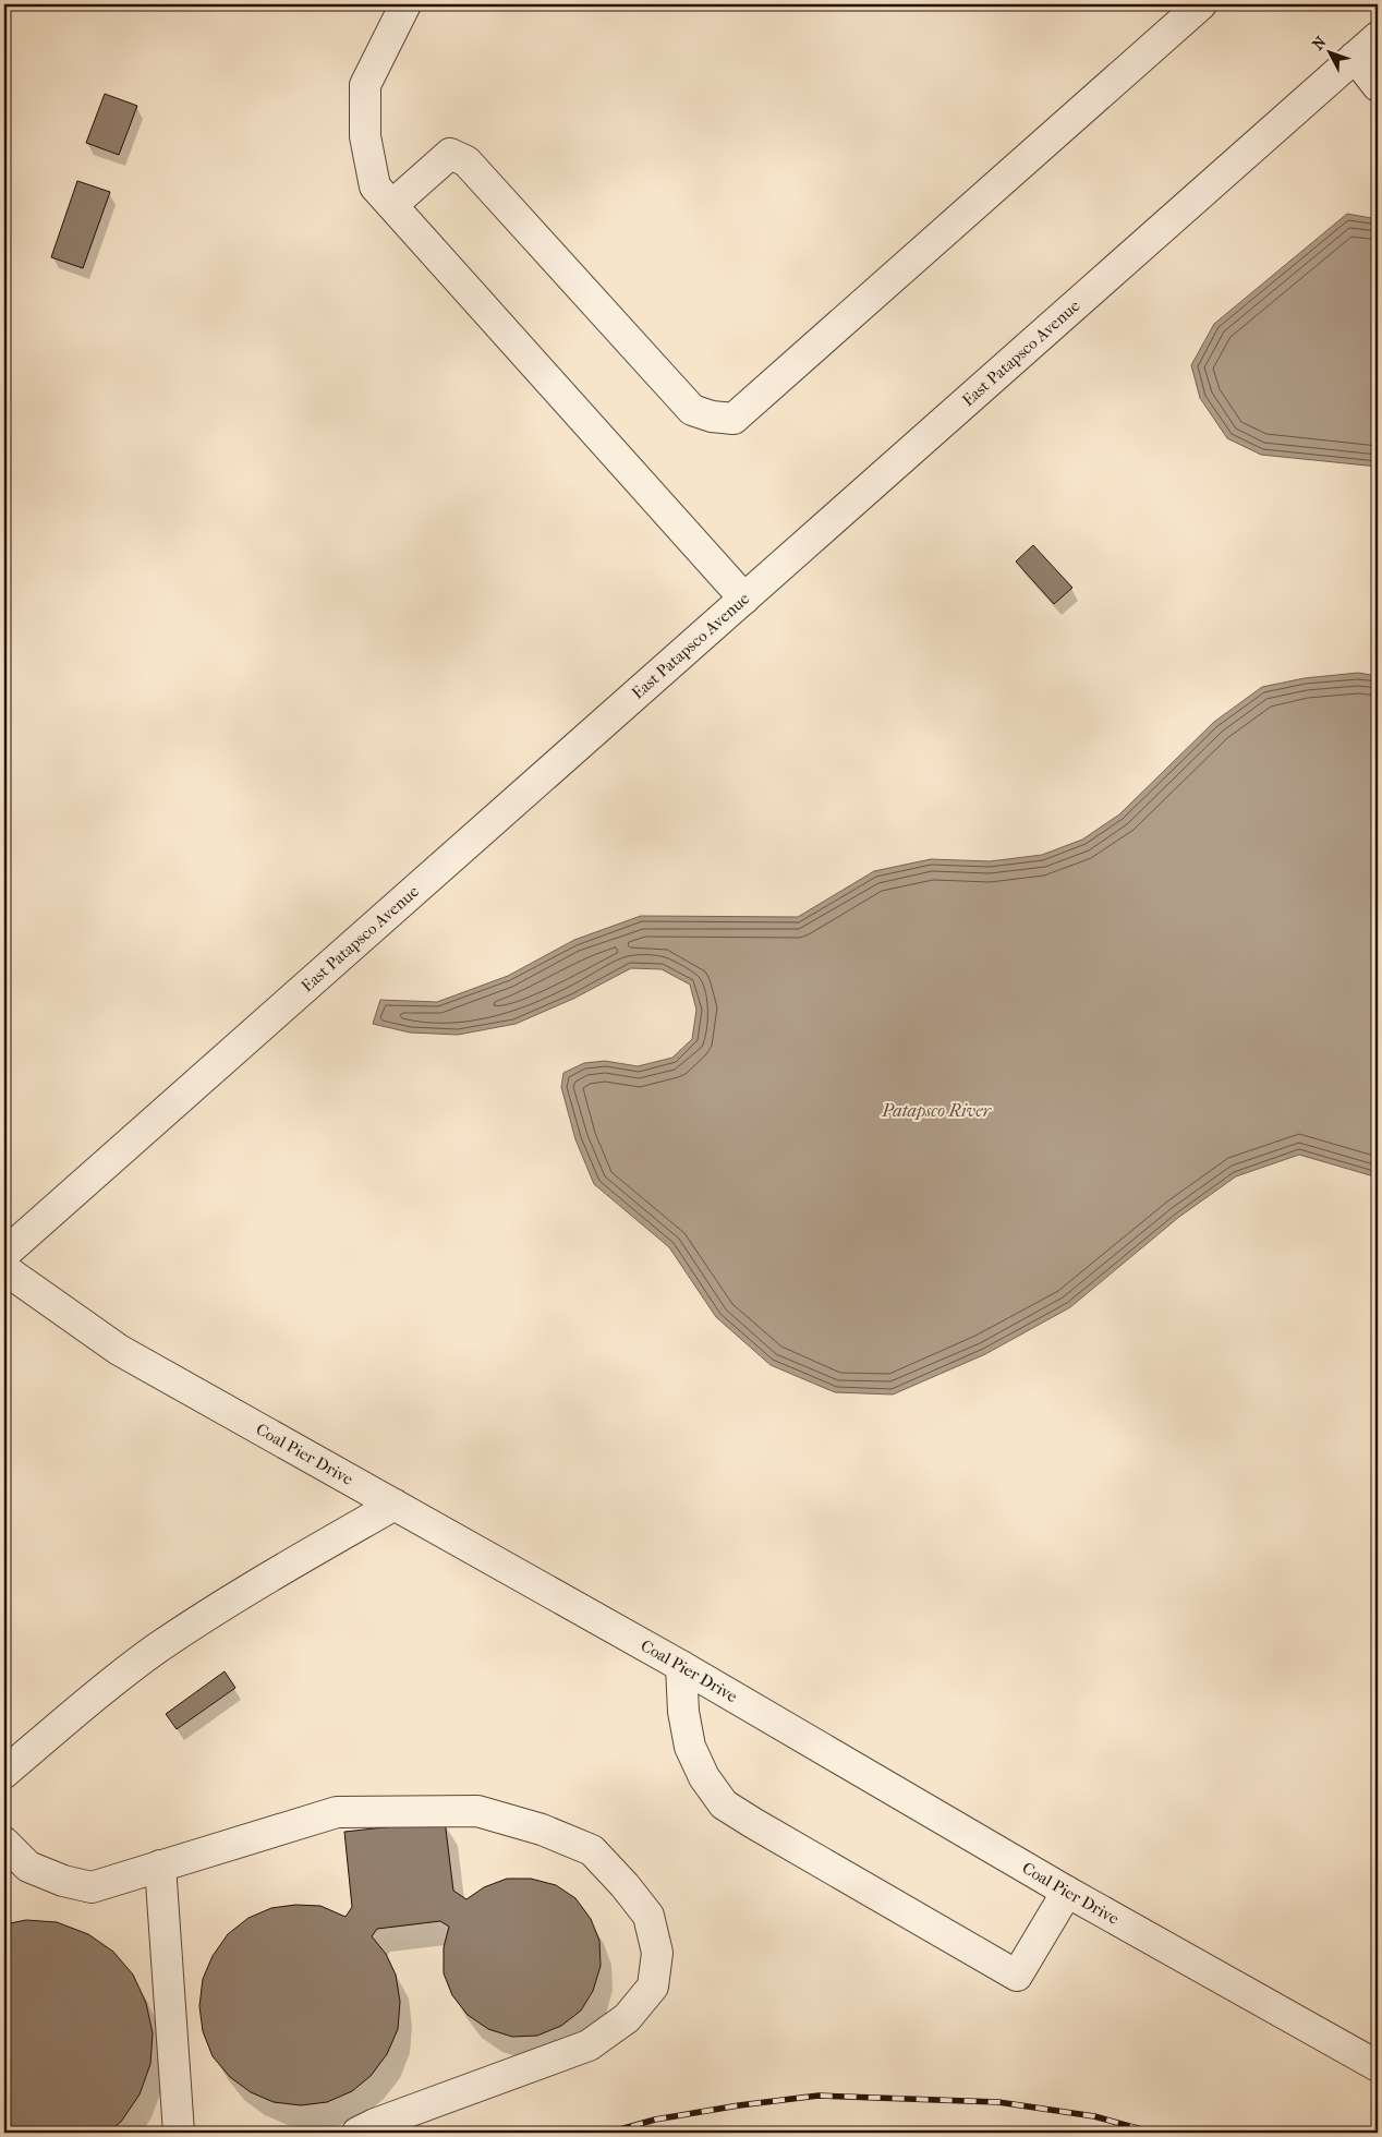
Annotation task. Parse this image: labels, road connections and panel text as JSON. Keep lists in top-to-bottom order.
{
  "streets": {
    "street": ["East Patapsco Avenue", "Coal Pier Drive"]
  },
  "water": ["Patapsco River"],
  "north": "top left"
}
